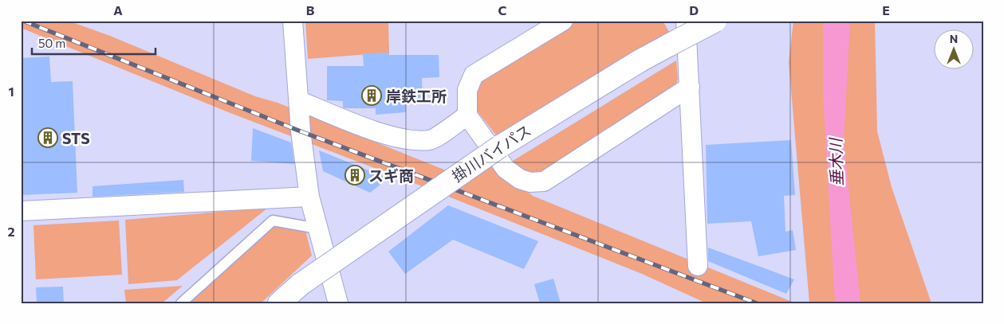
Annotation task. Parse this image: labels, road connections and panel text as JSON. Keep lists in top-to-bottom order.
{
  "streets": {
    "highway": ["掛川バイパス"]
  },
  "water": ["垂木川"],
  "places": {
    "building": ["岸鉄工所", "STS", "スギ商"]
  },
  "scale_bar": "50 m",
  "north": "top",
  "grid": {
    "columns": [
      "A",
      "B",
      "C",
      "D",
      "E"
    ],
    "rows": ["1", "2"]
  }
}
